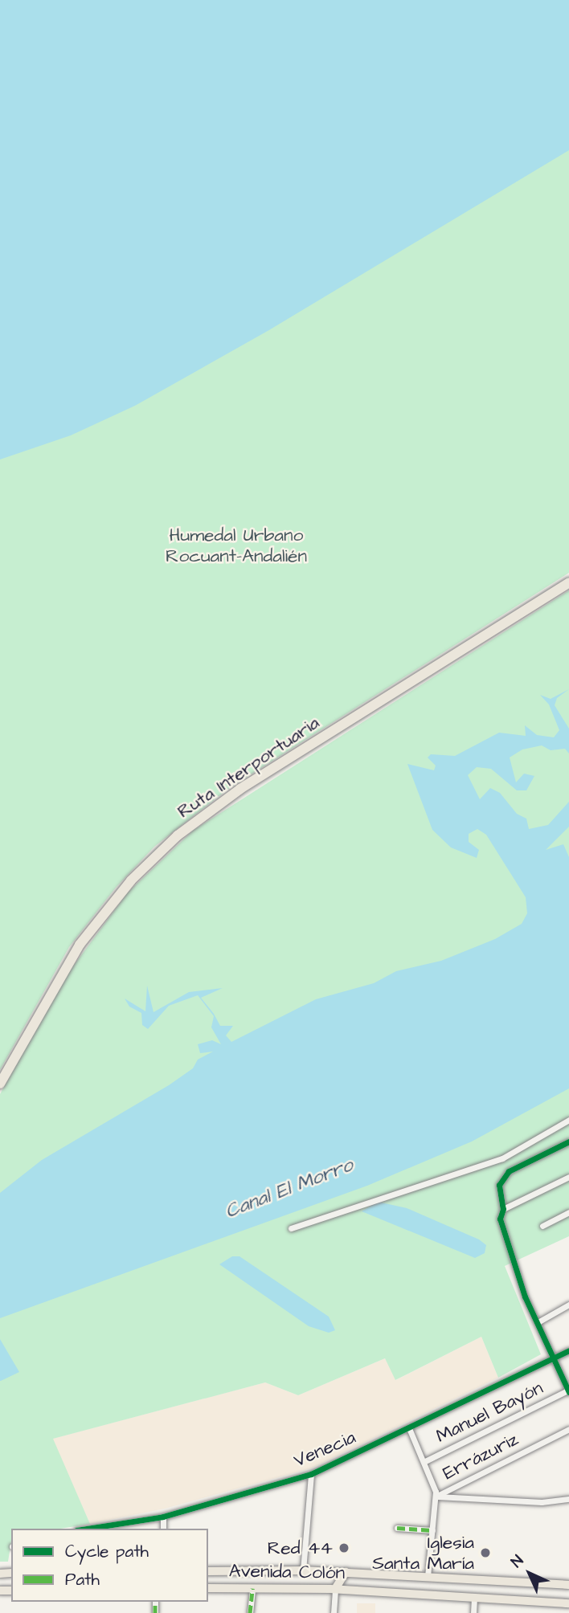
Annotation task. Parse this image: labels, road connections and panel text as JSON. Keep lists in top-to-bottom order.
{
  "streets": {
    "highway": ["Ruta Interportuaria"],
    "main road": ["Avenida Colón"],
    "street": ["Manuel Bayón", "Venecia", "Errázuriz"]
  },
  "water": ["Canal El Morro"],
  "parks": ["Humedal Urbano Rocuant-Andalién"],
  "places": ["Red 44", "Iglesia Santa María"],
  "legend": ["Cycle path", "Path"],
  "north": "top left"
}
